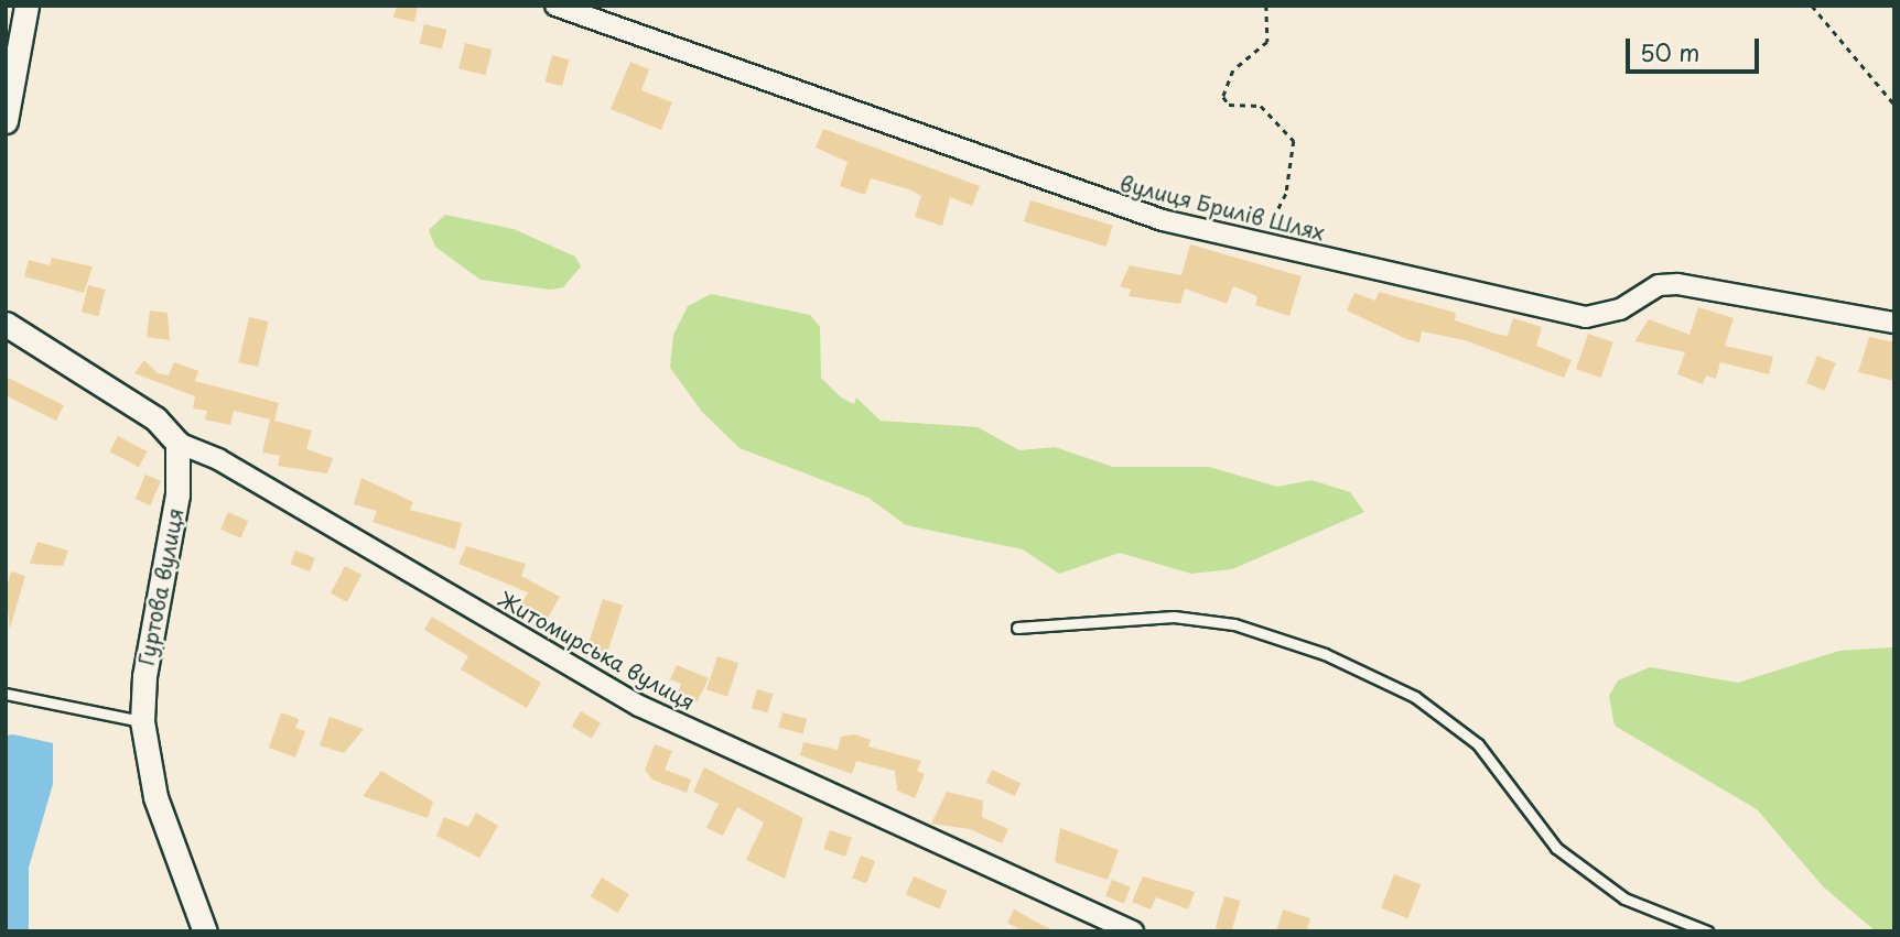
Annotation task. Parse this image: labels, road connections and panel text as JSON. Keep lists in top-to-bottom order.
{
  "streets": {
    "street": ["вулиця Брилів Шлях", "Гуртова вулиця", "Житомирська вулиця"]
  },
  "crossings": [
    ["Гуртова вулиця", "Житомирська вулиця"]
  ],
  "scale_bar": "50 m"
}
